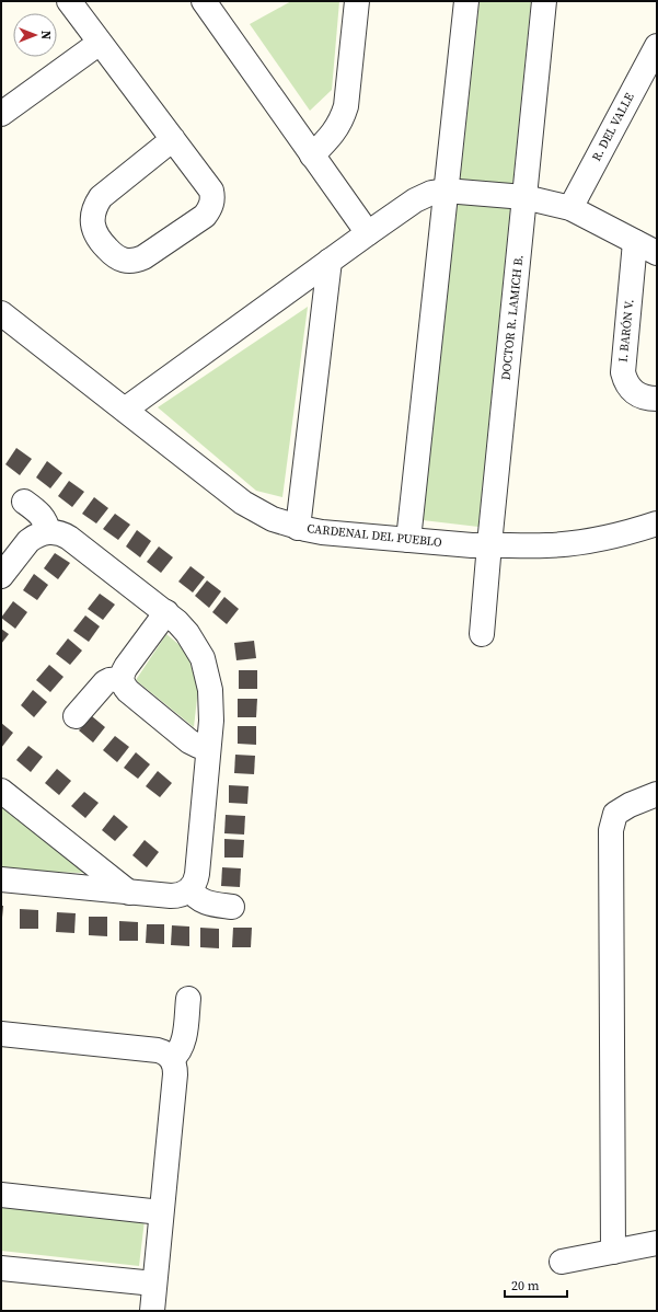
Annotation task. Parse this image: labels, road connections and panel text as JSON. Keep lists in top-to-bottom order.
{
  "streets": {
    "street": [
      "R. DEL VALLE",
      "DOCTOR R. LAMICH B.",
      "I. BARÓN V.",
      "CARDENAL DEL PUEBLO"
    ]
  },
  "crossings": [
    ["DOCTOR R. LAMICH B.", "CARDENAL DEL PUEBLO"]
  ],
  "scale_bar": "20 m",
  "north": "right"
}
